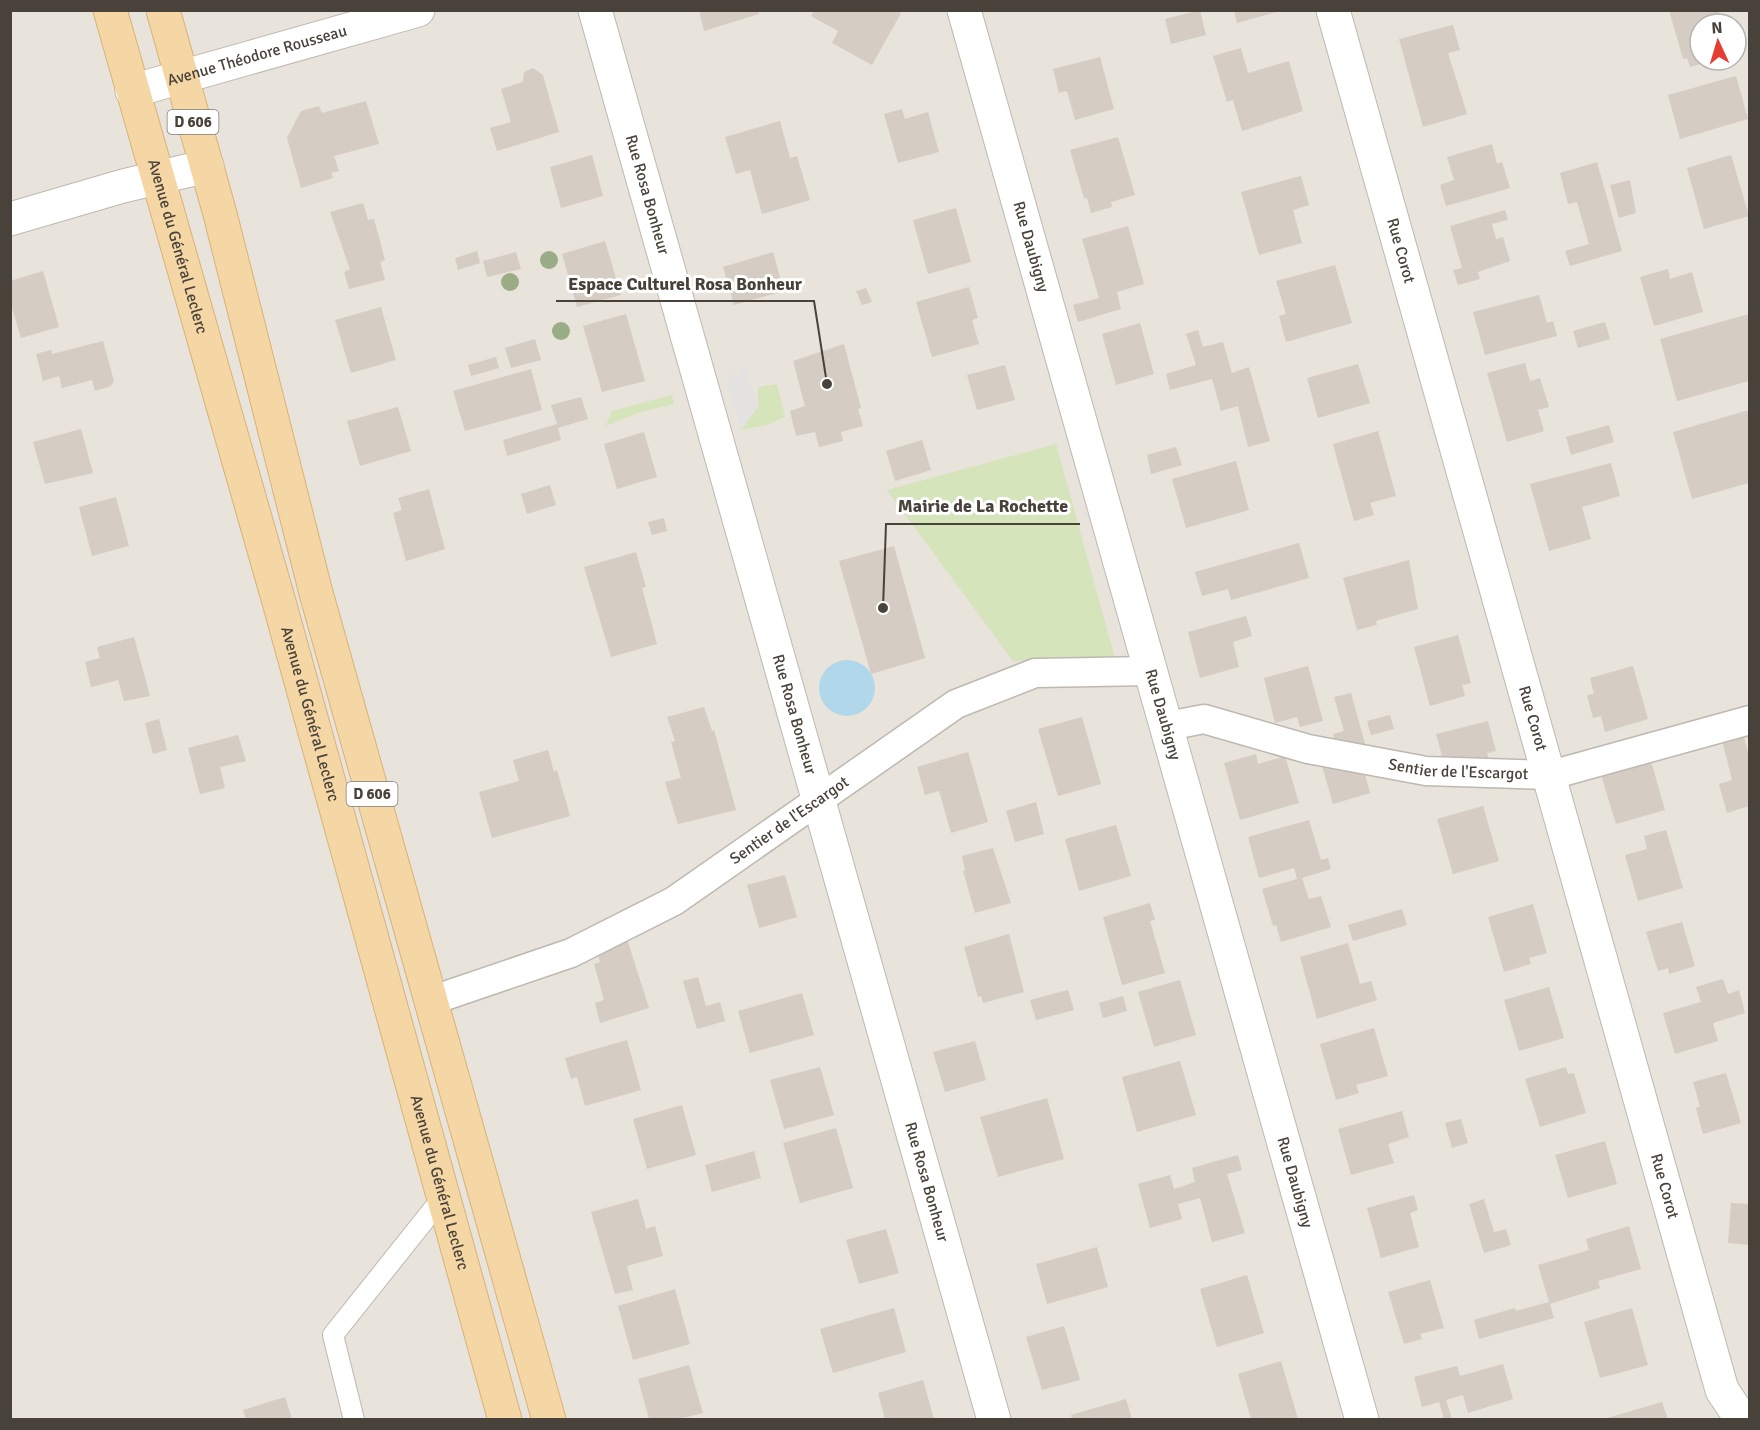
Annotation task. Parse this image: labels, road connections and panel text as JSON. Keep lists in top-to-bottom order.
{
  "streets": {
    "main road": ["D 606", "Avenue du Général Leclerc"],
    "street": [
      "Avenue Théodore Rousseau",
      "Rue Rosa Bonheur",
      "Rue Daubigny",
      "Rue Corot",
      "Sentier de l'Escargot"
    ]
  },
  "crossings": [
    ["Avenue Théodore Rousseau", "D 606"],
    ["Avenue Théodore Rousseau", "Avenue du Général Leclerc"],
    ["D 606", "Sentier de l'Escargot"],
    ["Rue Rosa Bonheur", "Sentier de l'Escargot"],
    ["Rue Daubigny", "Sentier de l'Escargot"],
    ["Rue Corot", "Sentier de l'Escargot"]
  ],
  "places": ["Espace Culturel Rosa Bonheur", "Mairie de La Rochette"],
  "north": "top"
}
